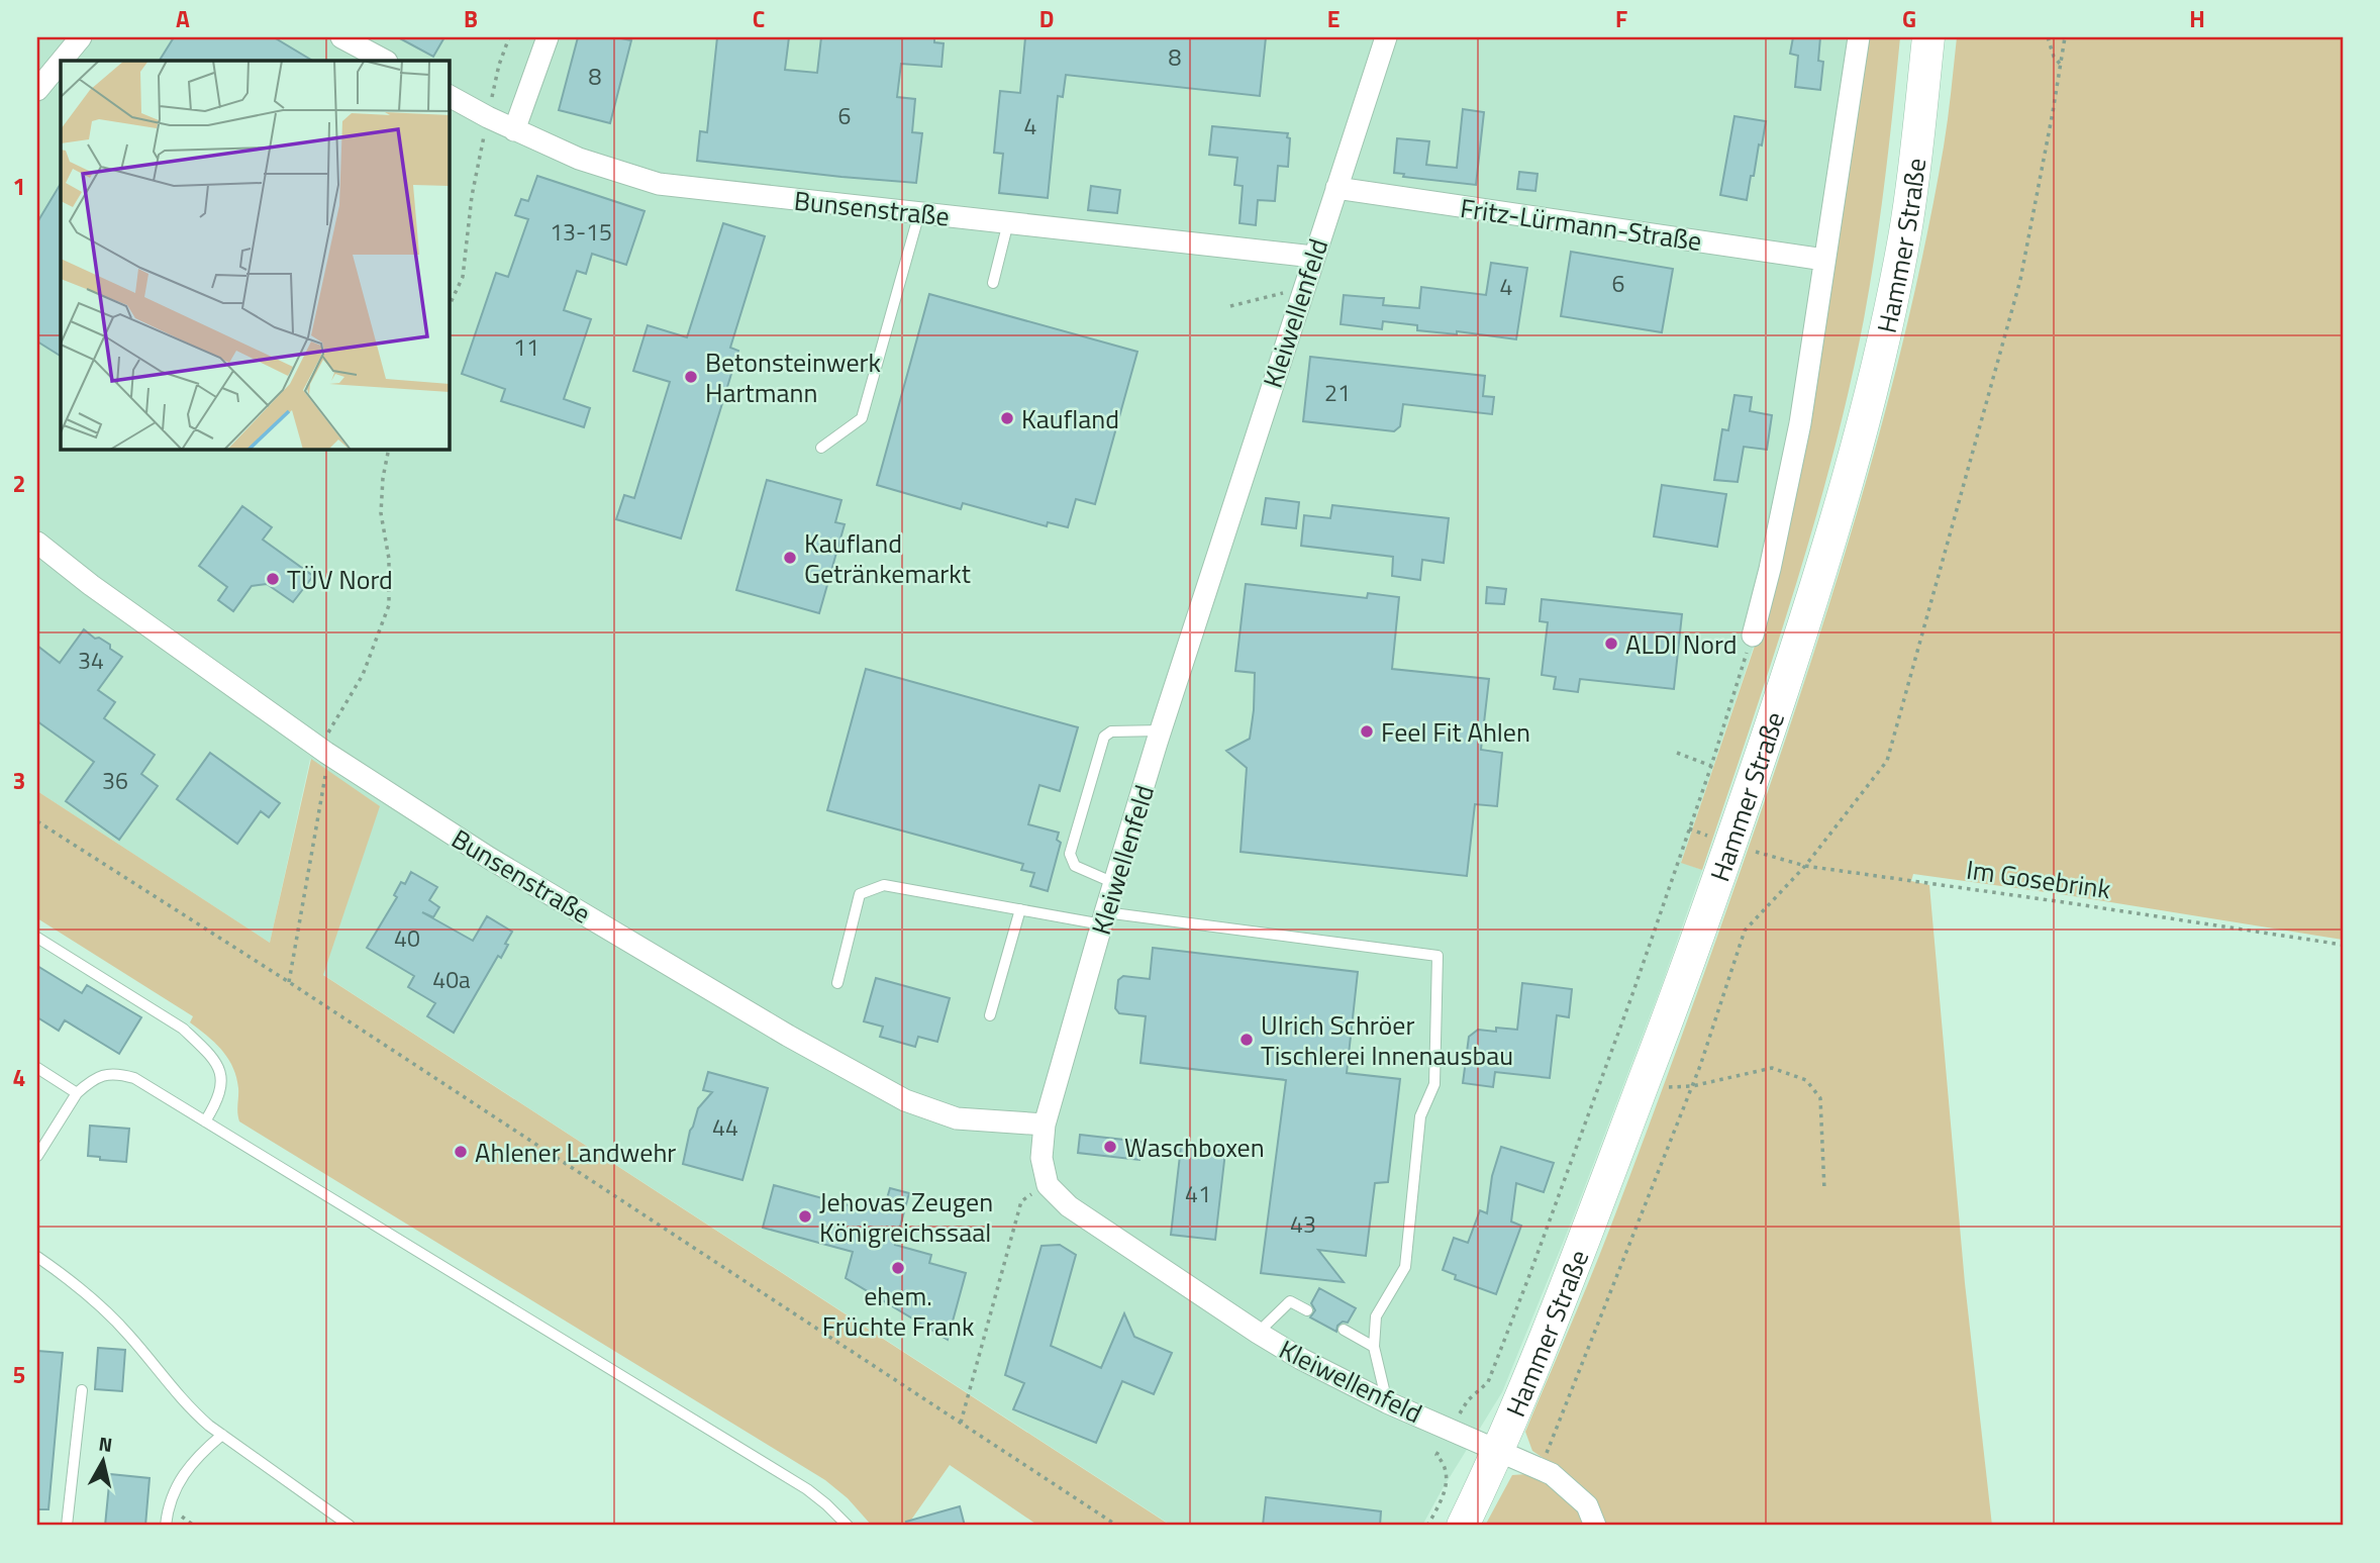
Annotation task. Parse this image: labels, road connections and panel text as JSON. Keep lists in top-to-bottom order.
{
  "streets": {
    "main road": ["Hammer Straße"],
    "street": ["Bunsenstraße", "Fritz-Lürmann-Straße", "Kleiwellenfeld"],
    "path": ["Im Gosebrink"]
  },
  "crossings": [
    ["Bunsenstraße", "Kleiwellenfeld"],
    ["Fritz-Lürmann-Straße", "Kleiwellenfeld"],
    ["Hammer Straße", "Kleiwellenfeld"],
    ["Hammer Straße", "Im Gosebrink"]
  ],
  "places": [
    "Betonsteinwerk Hartmann",
    "Kaufland",
    "Kaufland Getränkemarkt",
    "TÜV Nord",
    "ALDI Nord",
    "Feel Fit Ahlen",
    "Ulrich Schröer Tischlerei Innenausbau",
    "Waschboxen",
    "Ahlener Landwehr",
    "Jehovas Zeugen Königreichssaal",
    "ehem. Früchte Frank"
  ],
  "house_numbers": [
    "8",
    "8",
    "6",
    "4",
    "13-15",
    "6",
    "4",
    "11",
    "21",
    "34",
    "36",
    "40",
    "40a",
    "44",
    "41",
    "43"
  ],
  "north": "top",
  "grid": {
    "columns": [
      "A",
      "B",
      "C",
      "D",
      "E",
      "F",
      "G",
      "H"
    ],
    "rows": [
      "1",
      "2",
      "3",
      "4",
      "5"
    ]
  }
}
